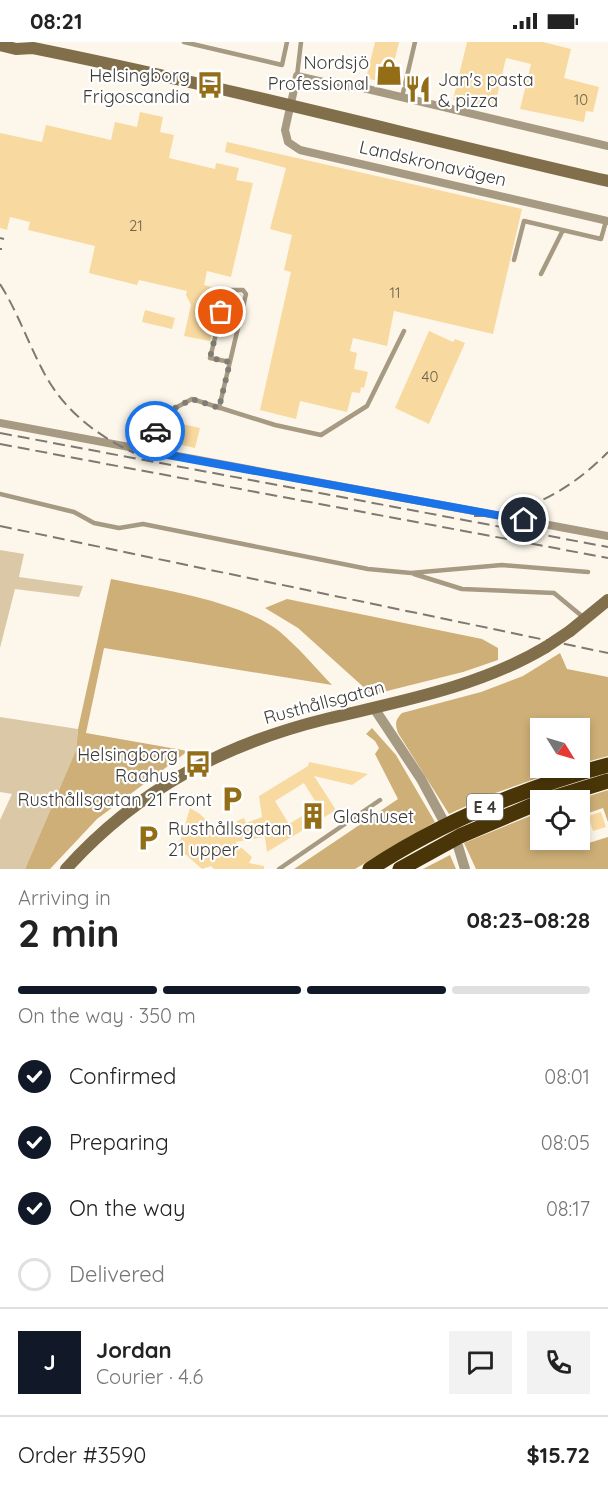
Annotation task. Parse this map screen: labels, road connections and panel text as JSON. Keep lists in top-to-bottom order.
{
  "streets": {
    "highway": ["E 4"],
    "main road": ["Landskronavägen", "Rusthållsgatan"]
  },
  "places": {
    "shop": ["Nordsjö Professional"],
    "bus stop": ["Helsingborg Frigoscandia", "Helsingborg Raahus"],
    "restaurant": ["Jan's pasta & pizza"],
    "parking": ["Rusthållsgatan 21 Front", "Rusthållsgatan 21 upper"],
    "building": ["Glashuset"]
  },
  "house_numbers": [
    "10",
    "21",
    "11",
    "40"
  ],
  "north": "bottom right",
  "page": {
    "status": "08:21",
    "heading": ["2 min", "Arriving in", "08:23–08:28"],
    "panel": [
      "Jordan",
      "Courier · 4.6",
      "Order #3590",
      "$15.72"
    ],
    "bar": "On the way · 350 m",
    "list": [
      ["Confirmed", "08:01"],
      ["Preparing", "08:05"],
      ["On the way", "08:17"],
      "Delivered"
    ],
    "round": "J"
  }
}
